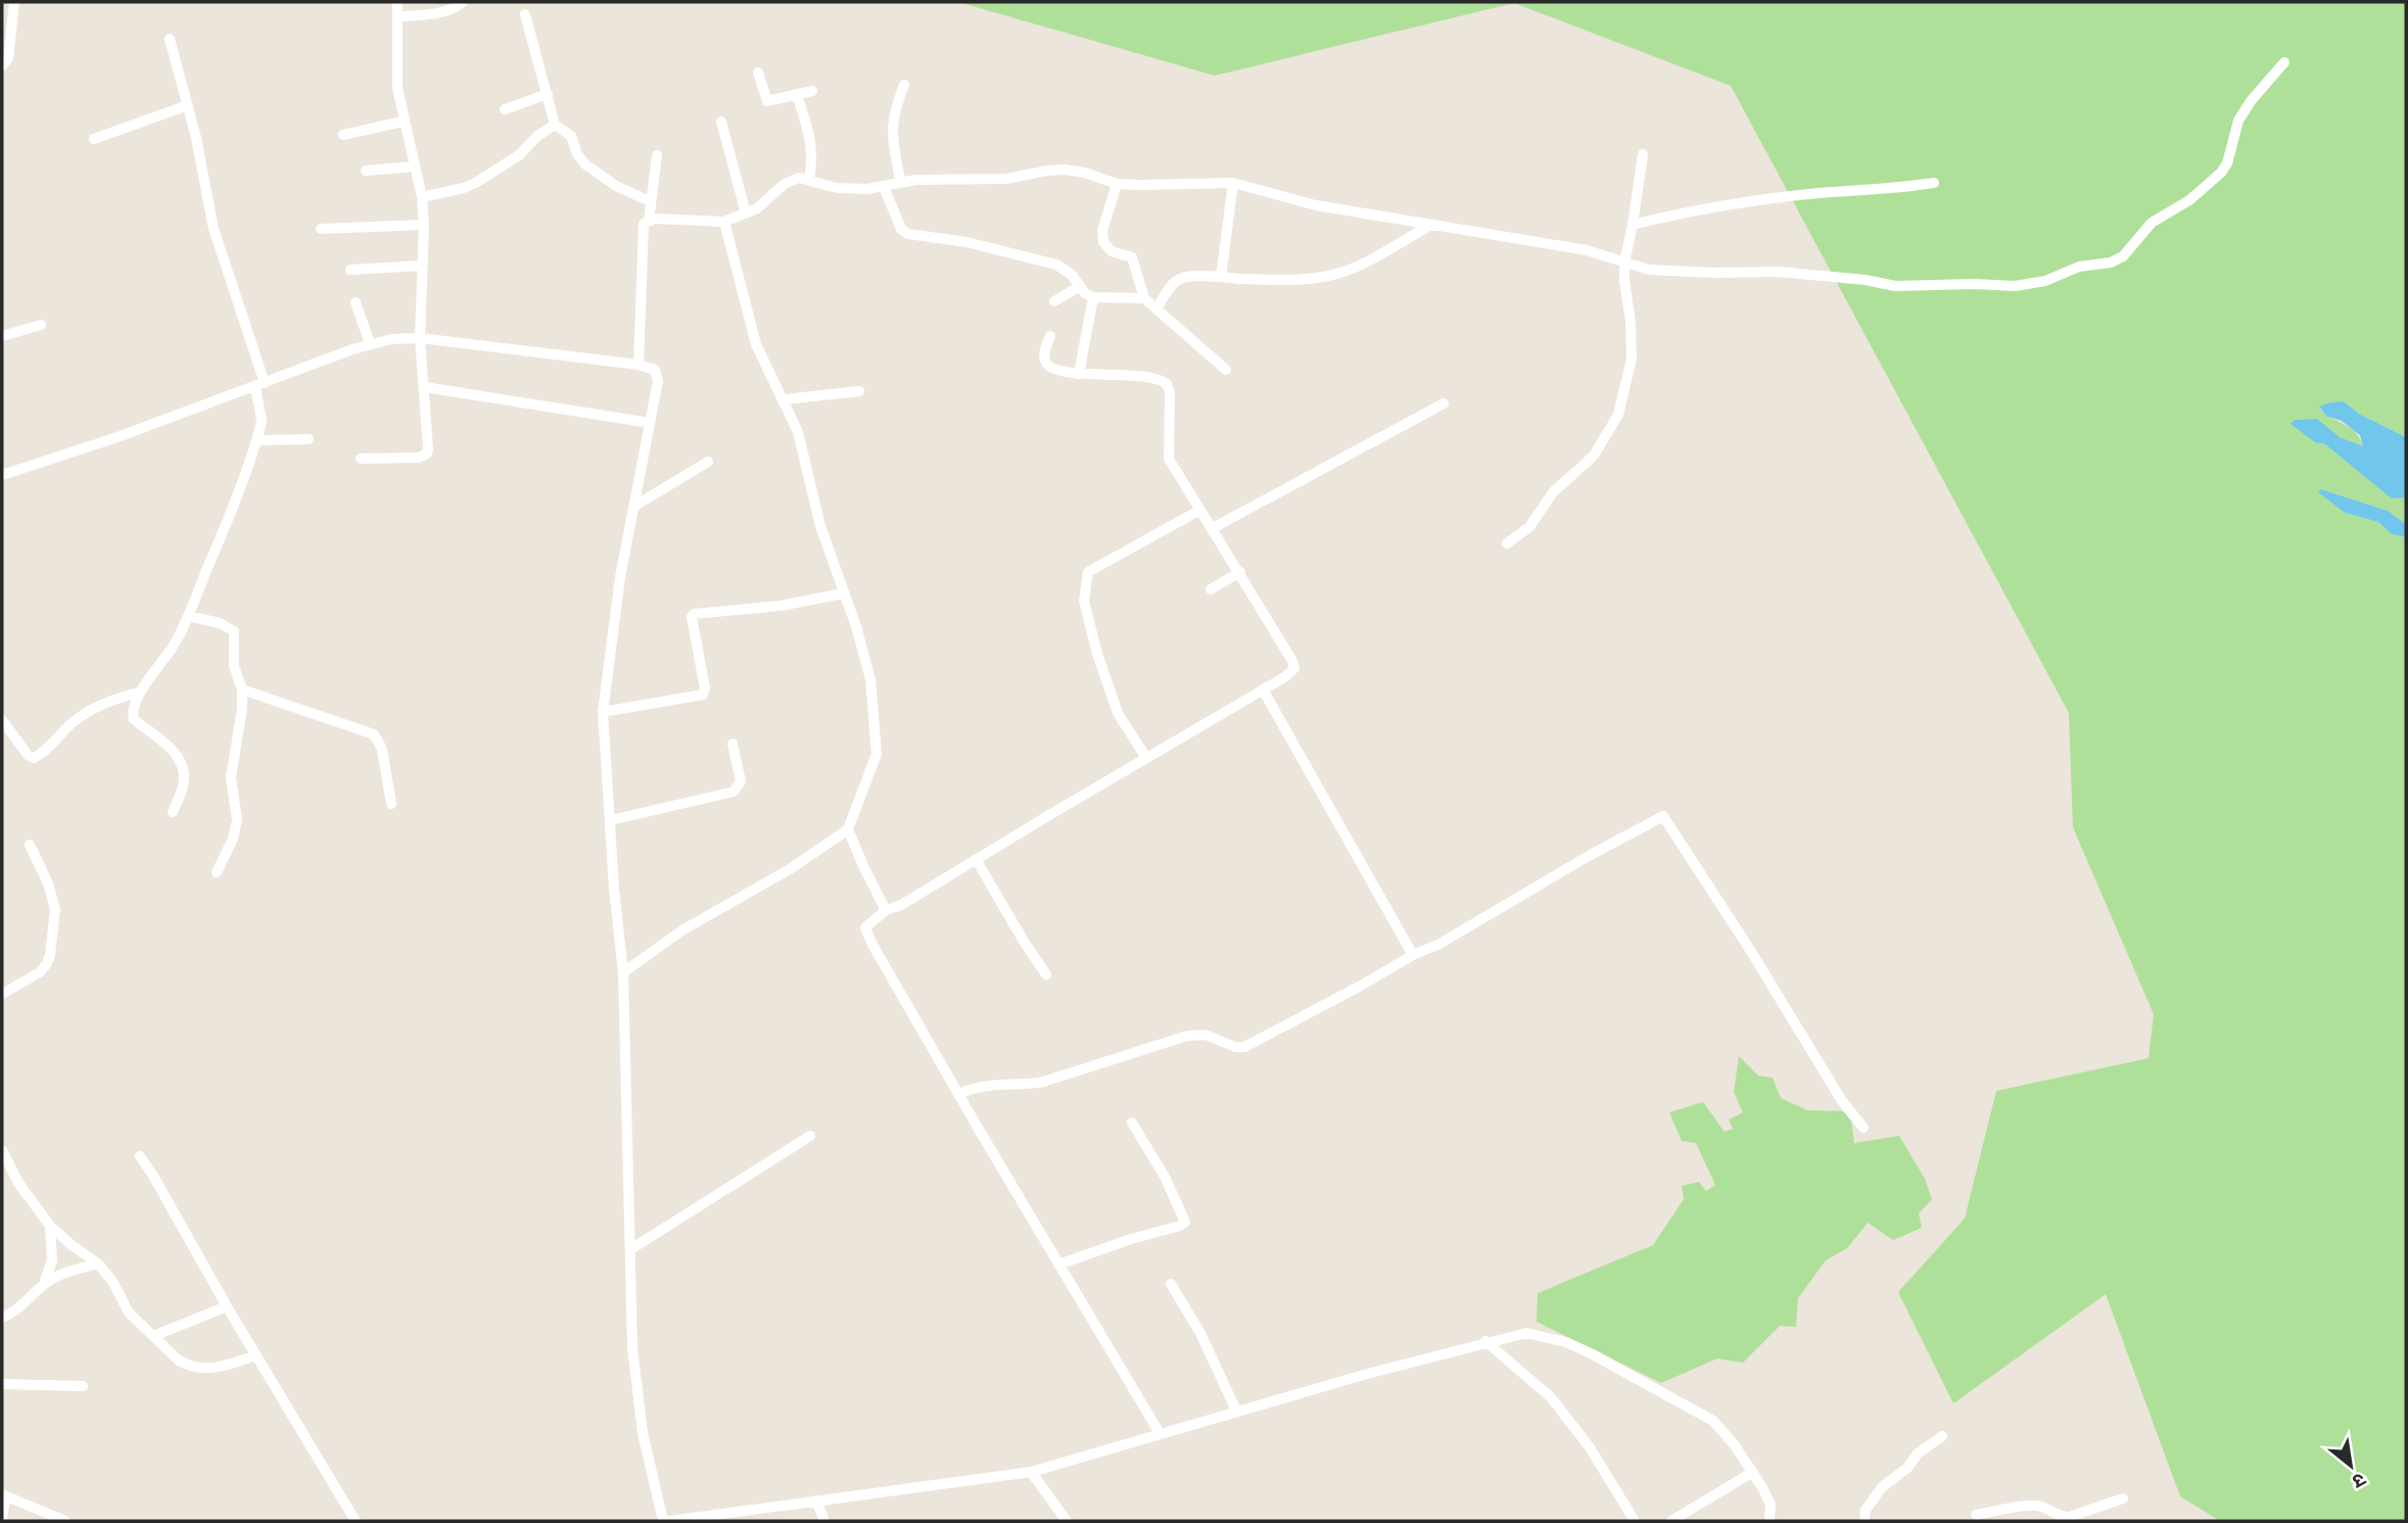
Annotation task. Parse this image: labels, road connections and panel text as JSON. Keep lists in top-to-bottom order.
{
  "north": "bottom right"
}
